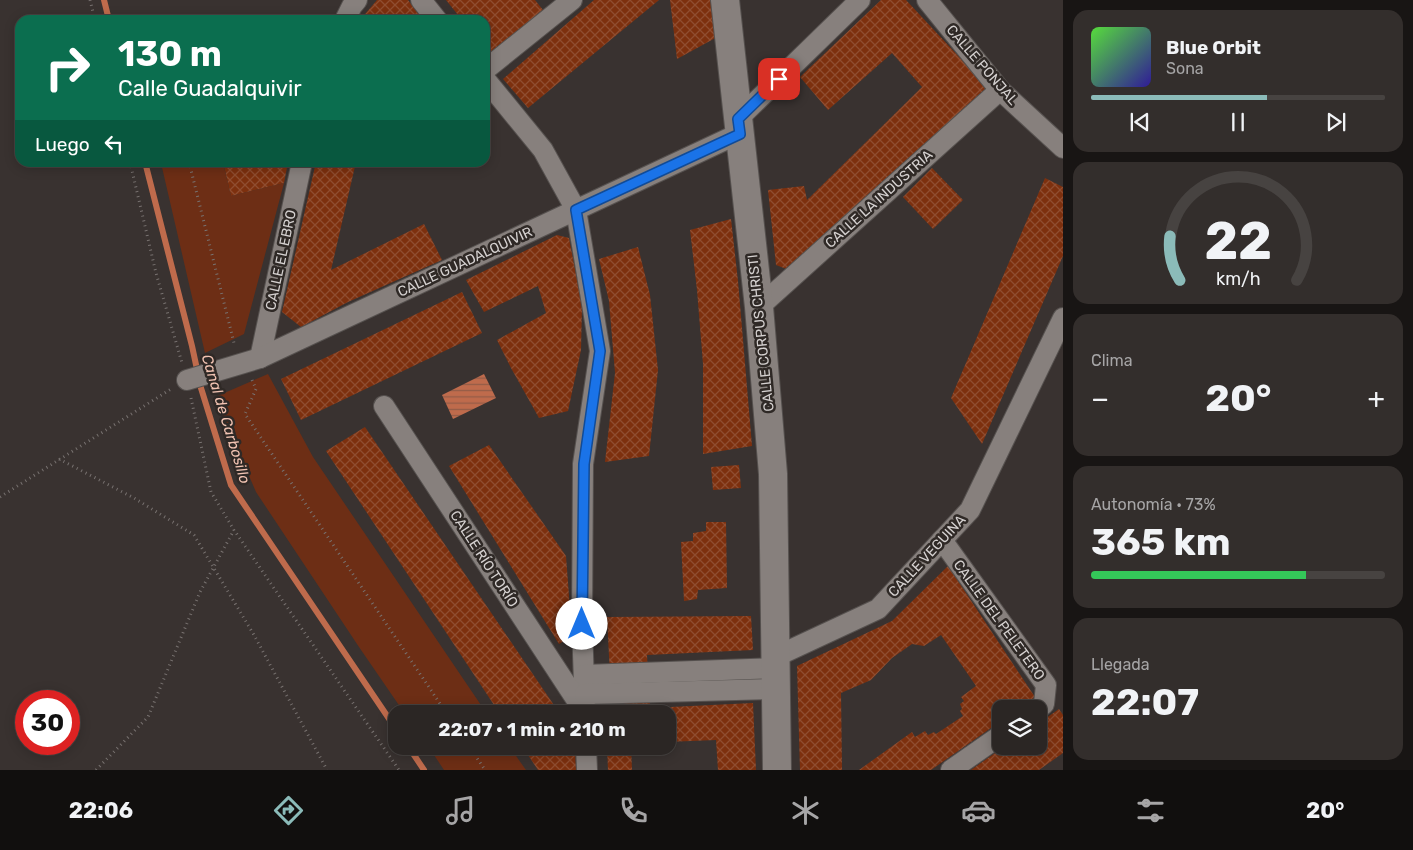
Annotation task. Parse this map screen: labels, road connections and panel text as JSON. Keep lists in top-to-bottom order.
{
  "streets": {
    "main road": ["CALLE CORPUS CHRISTI"],
    "street": [
      "CALLE PONJAL",
      "CALLE LA INDUSTRIA",
      "CALLE EL EBRO",
      "CALLE GUADALQUIVIR",
      "CALLE VEGUINA",
      "CALLE RÍO TORÍO",
      "CALLE DEL PELETERO"
    ]
  },
  "crossings": [
    ["CALLE PONJAL", "CALLE LA INDUSTRIA"],
    ["CALLE LA INDUSTRIA", "CALLE CORPUS CHRISTI"],
    ["CALLE EL EBRO", "CALLE GUADALQUIVIR"],
    ["CALLE GUADALQUIVIR", "CALLE CORPUS CHRISTI"],
    ["CALLE CORPUS CHRISTI", "CALLE VEGUINA"],
    ["CALLE VEGUINA", "CALLE DEL PELETERO"]
  ],
  "water": ["Canal de Carbosillo"],
  "page": {
    "turn": ["130 m", "Calle Guadalquivir"],
    "song": ["Blue Orbit", "Sona"],
    "then": "Luego",
    "tile": [
      "Clima",
      ["Autonomía · 73%", "365 km"],
      ["Llegada", "22:07"]
    ],
    "heat": ["−", "20°", "+"],
    "limit": "30",
    "trip": "22:07 · 1 min · 210 m",
    "tabs": ["22:06", "20°"],
    "gauge": ["22", "km/h"]
  }
}
